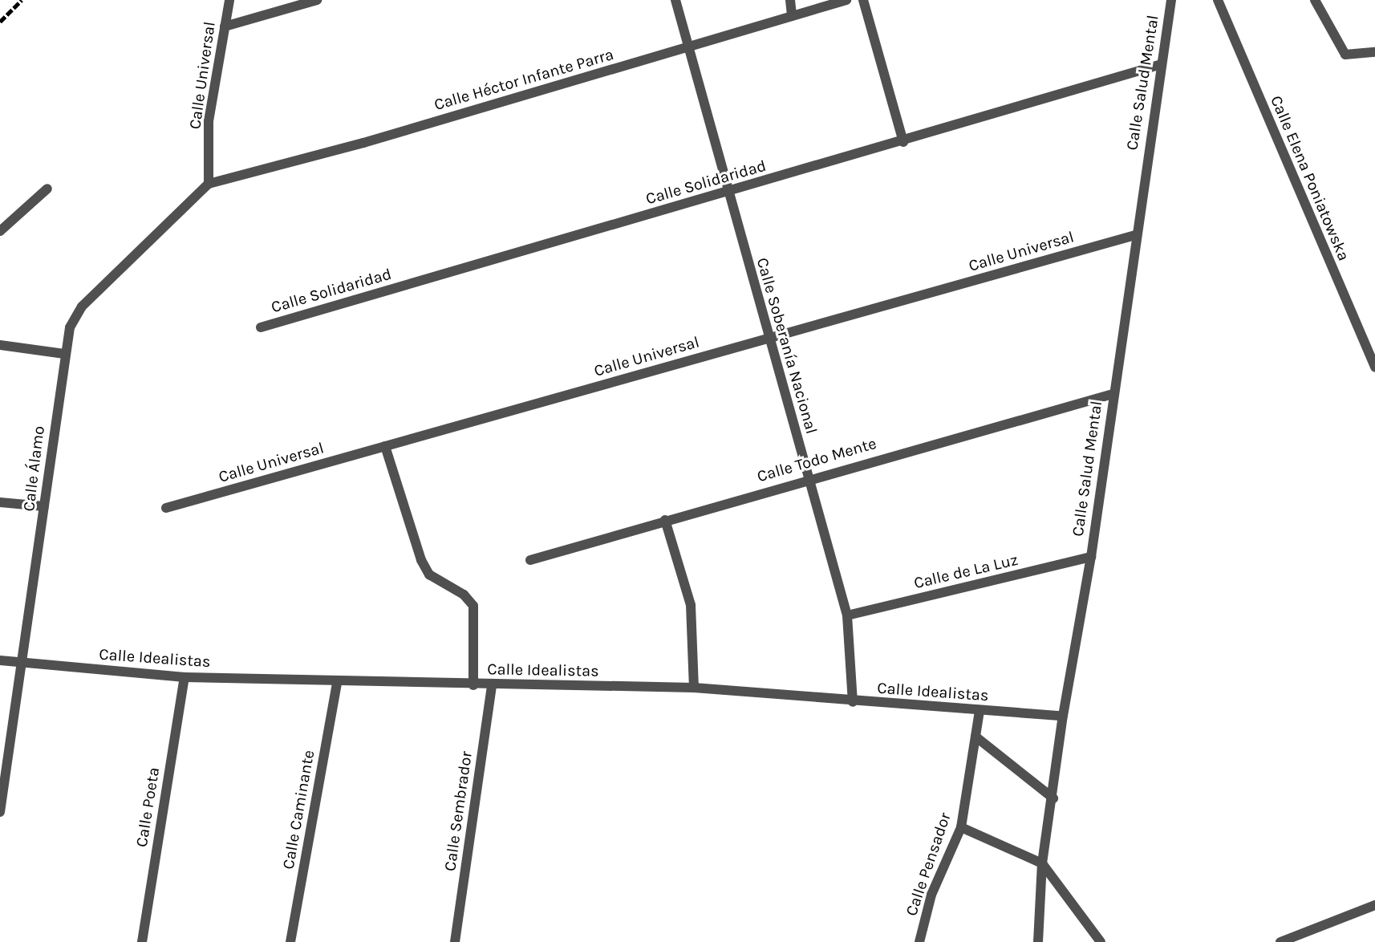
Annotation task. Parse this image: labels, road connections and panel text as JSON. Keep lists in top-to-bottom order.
{
  "streets": {
    "street": [
      "Calle Universal",
      "Calle Héctor Infante Parra",
      "Calle Salud Mental",
      "Calle Elena Poniatowska",
      "Calle Solidaridad",
      "Calle Soberanía Nacional",
      "Calle Todo Mente",
      "Calle Álamo",
      "Calle de La Luz",
      "Calle Idealistas",
      "Calle Poeta",
      "Calle Caminante",
      "Calle Sembrador",
      "Calle Pensador"
    ]
  },
  "crossings": [
    ["Calle Universal", "Calle Héctor Infante Parra"],
    ["Calle Universal", "Calle Salud Mental"],
    ["Calle Universal", "Calle Soberanía Nacional"],
    ["Calle Universal", "Calle Álamo"],
    ["Calle Héctor Infante Parra", "Calle Soberanía Nacional"],
    ["Calle Héctor Infante Parra", "Calle Álamo"],
    ["Calle Salud Mental", "Calle Solidaridad"],
    ["Calle Salud Mental", "Calle Todo Mente"],
    ["Calle Salud Mental", "Calle de La Luz"],
    ["Calle Salud Mental", "Calle Idealistas"],
    ["Calle Solidaridad", "Calle Soberanía Nacional"],
    ["Calle Soberanía Nacional", "Calle Todo Mente"],
    ["Calle Soberanía Nacional", "Calle de La Luz"],
    ["Calle Soberanía Nacional", "Calle Idealistas"],
    ["Calle Álamo", "Calle Idealistas"],
    ["Calle Idealistas", "Calle Poeta"],
    ["Calle Idealistas", "Calle Caminante"],
    ["Calle Idealistas", "Calle Sembrador"],
    ["Calle Idealistas", "Calle Pensador"]
  ]
}
